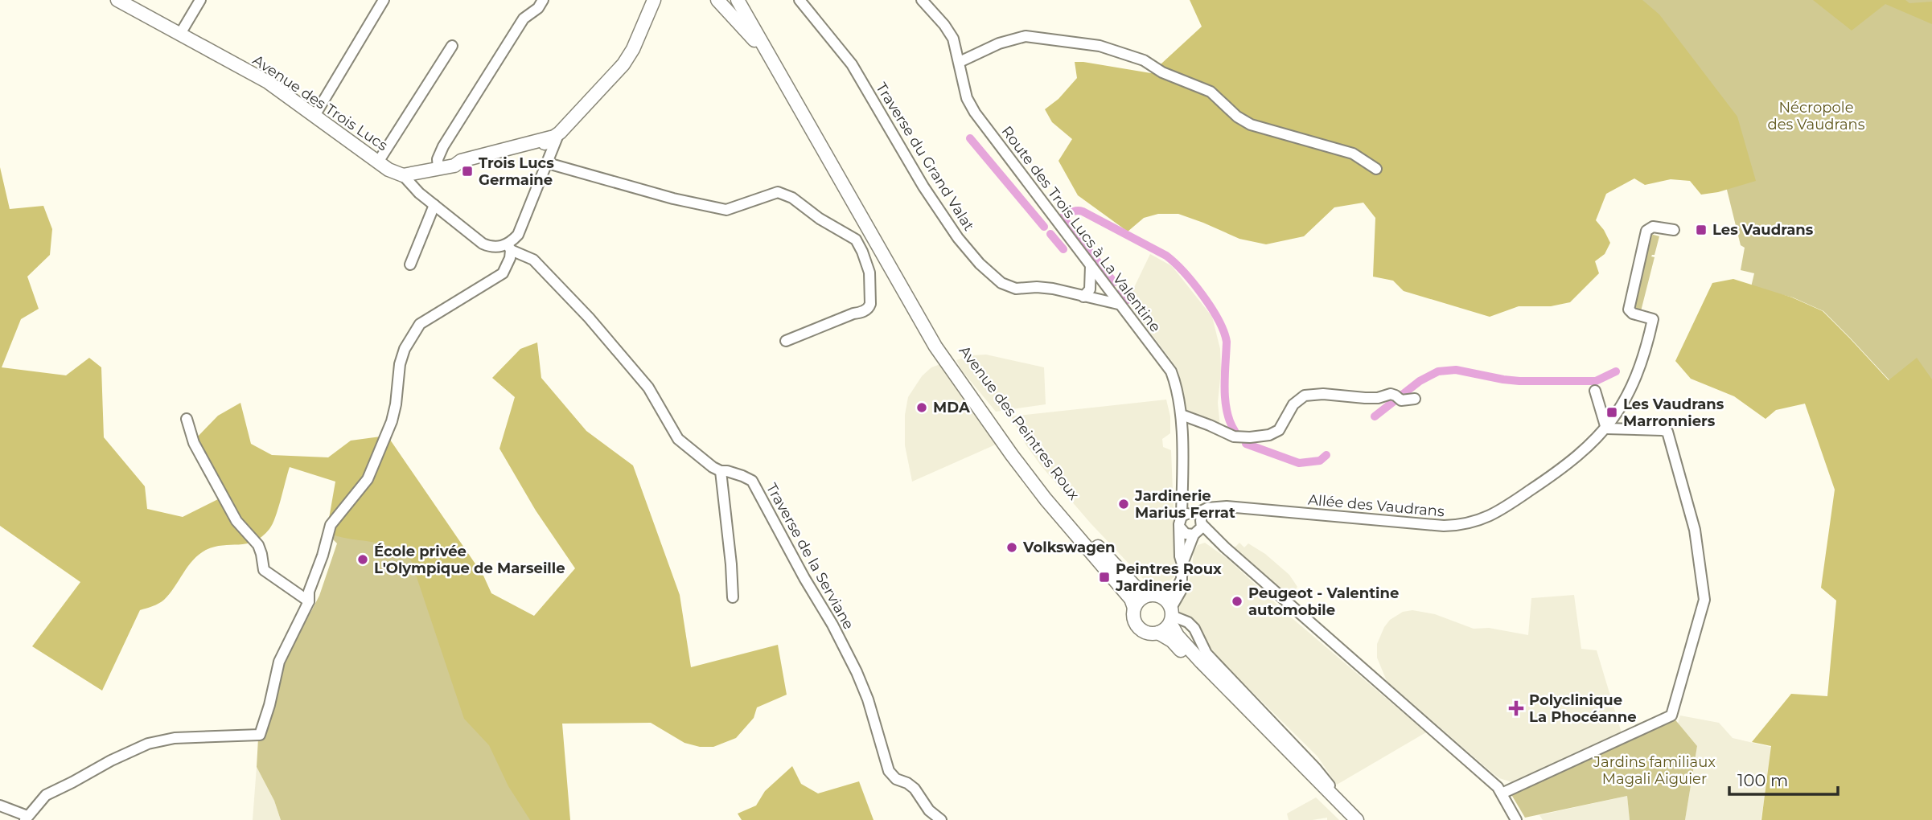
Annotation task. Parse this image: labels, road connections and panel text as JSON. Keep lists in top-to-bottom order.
{
  "streets": {
    "main road": ["Avenue des Trois Lucs", "Avenue des Peintres Roux"],
    "street": [
      "Traverse du Grand Valat",
      "Route des Trois Lucs à La Valentine",
      "Allée des Vaudrans",
      "Traverse de la Serviane"
    ]
  },
  "crossings": [
    ["Avenue des Trois Lucs", "Traverse de la Serviane"],
    ["Traverse du Grand Valat", "Route des Trois Lucs à La Valentine"],
    ["Route des Trois Lucs à La Valentine", "Allée des Vaudrans"]
  ],
  "parks": ["Nécropole des Vaudrans", "Jardins familiaux Magali Aiguier"],
  "places": {
    "transit": [
      "Trois Lucs Germaine",
      "Les Vaudrans",
      "Les Vaudrans Marronniers",
      "Peintres Roux Jardinerie"
    ],
    "other": [
      "MDA",
      "Jardinerie Marius Ferrat",
      "Volkswagen",
      "École privée L'Olympique de Marseille",
      "Peugeot - Valentine automobile"
    ],
    "health": ["Polyclinique La Phocéanne"]
  },
  "scale_bar": "100 m"
}
